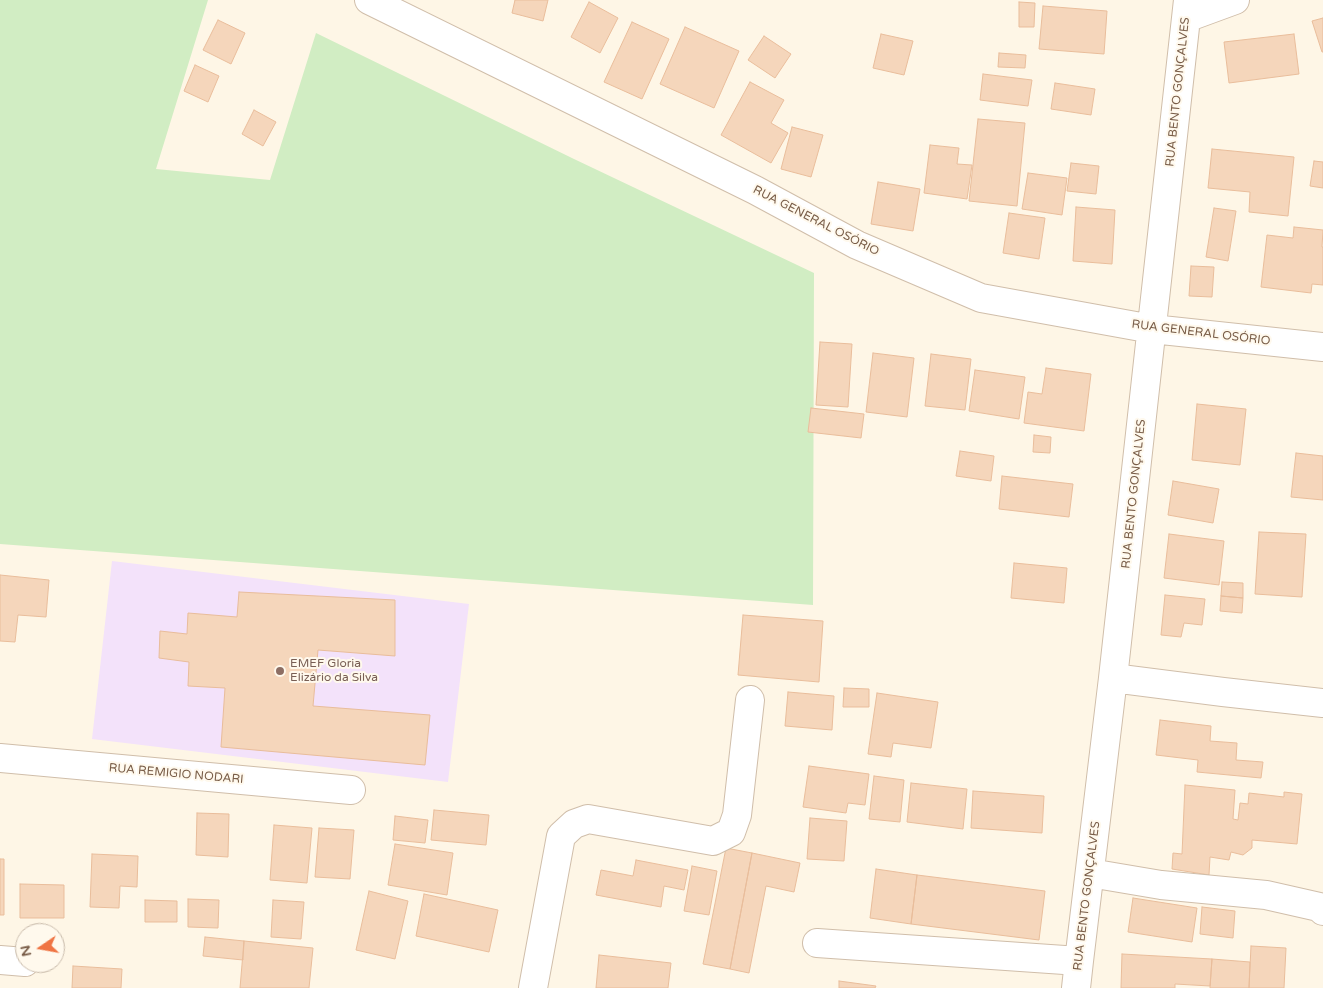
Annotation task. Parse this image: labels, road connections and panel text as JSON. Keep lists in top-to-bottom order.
{
  "streets": {
    "street": ["RUA BENTO GONÇALVES", "RUA GENERAL OSÓRIO", "RUA REMIGIO NODARI"]
  },
  "crossings": [
    ["RUA BENTO GONÇALVES", "RUA GENERAL OSÓRIO"]
  ],
  "places": ["EMEF Gloria Elizário da Silva"],
  "north": "left"
}
